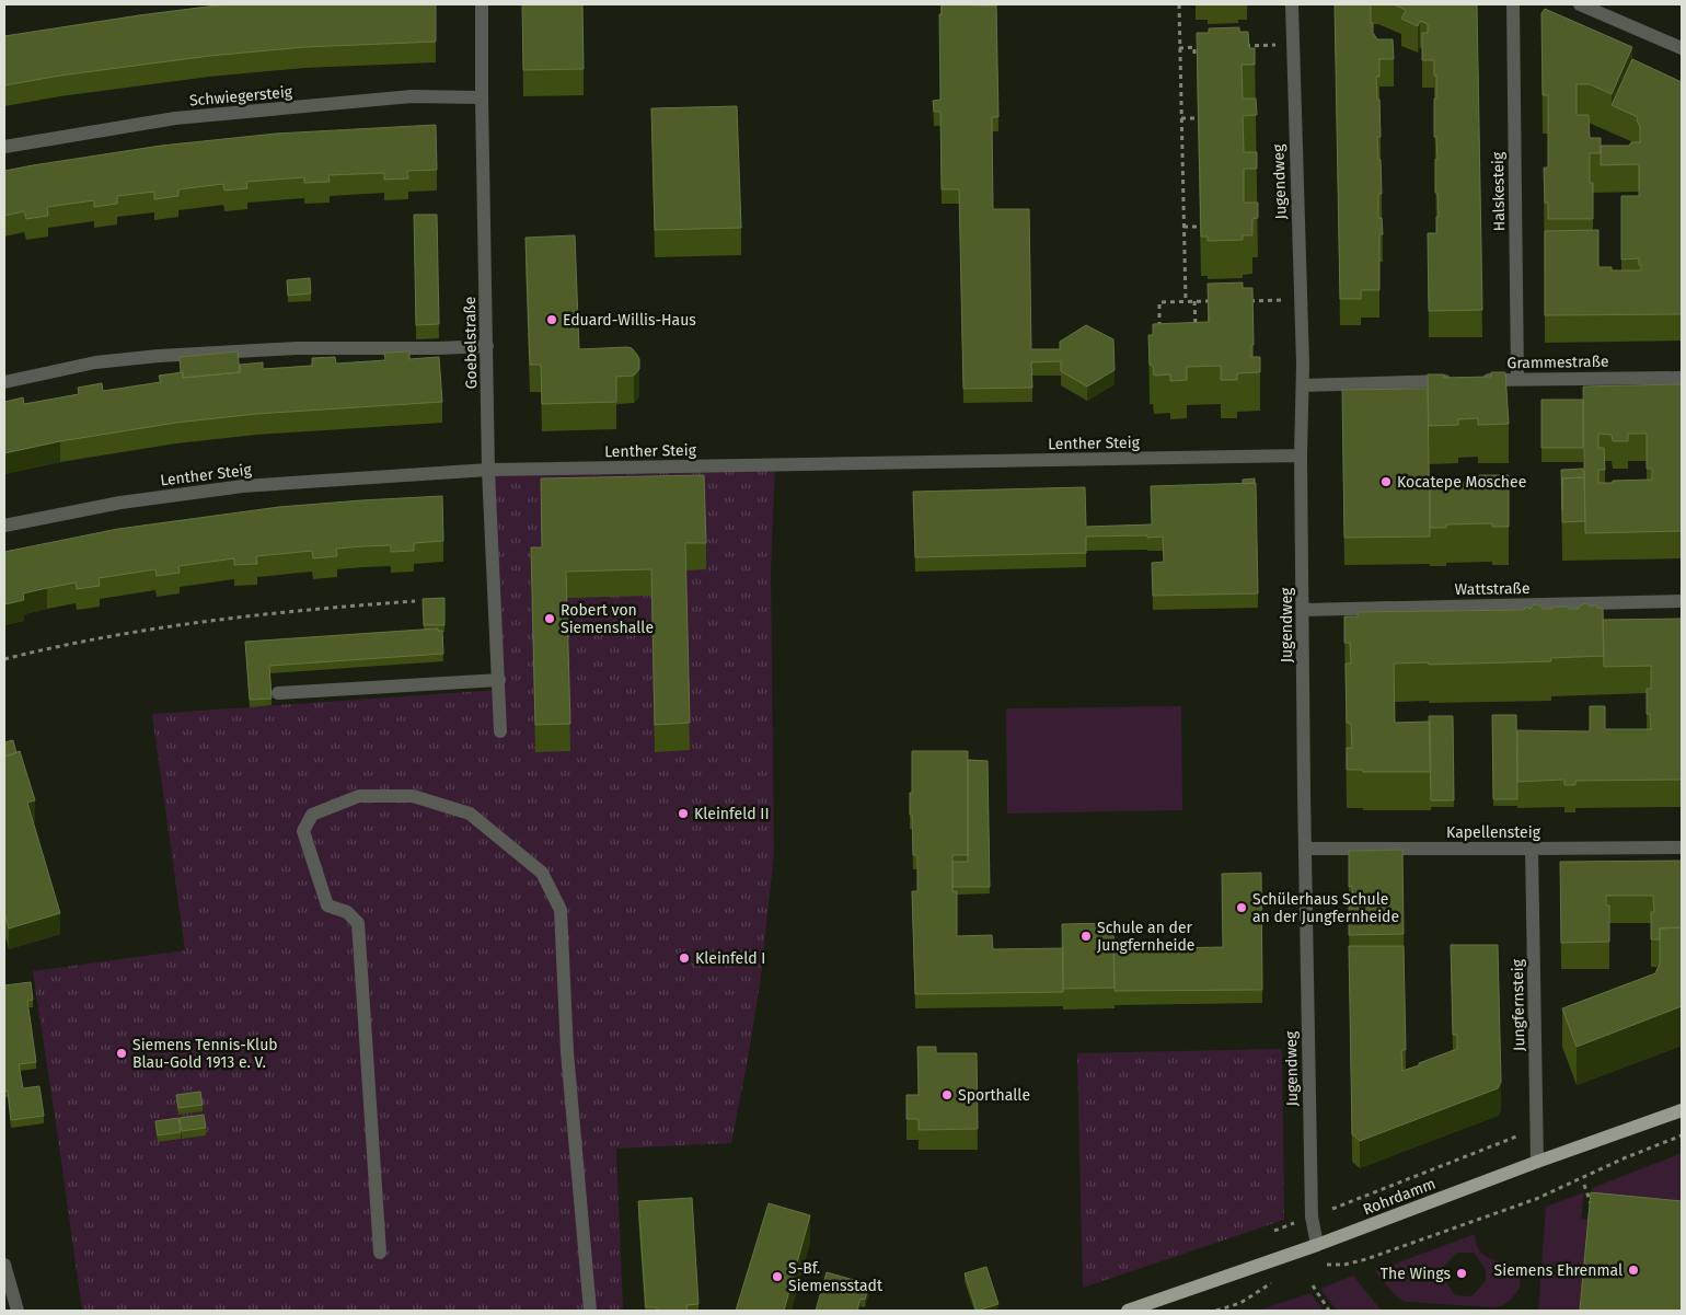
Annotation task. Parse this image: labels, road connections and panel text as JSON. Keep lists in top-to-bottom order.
{
  "streets": {
    "main road": ["Rohrdamm"],
    "street": [
      "Schwiegersteig",
      "Jugendweg",
      "Halskesteig",
      "Goebelstraße",
      "Grammestraße",
      "Lenther Steig",
      "Wattstraße",
      "Kapellensteig",
      "Jungfernsteig"
    ]
  },
  "crossings": [
    ["Schwiegersteig", "Goebelstraße"],
    ["Jugendweg", "Grammestraße"],
    ["Jugendweg", "Lenther Steig"],
    ["Jugendweg", "Wattstraße"],
    ["Jugendweg", "Kapellensteig"],
    ["Jugendweg", "Rohrdamm"],
    ["Halskesteig", "Grammestraße"],
    ["Goebelstraße", "Lenther Steig"],
    ["Kapellensteig", "Jungfernsteig"],
    ["Jungfernsteig", "Rohrdamm"]
  ],
  "places": [
    "Eduard-Willis-Haus",
    "Kocatepe Moschee",
    "Robert von Siemenshalle",
    "Kleinfeld II",
    "Schülerhaus Schule an der Jungfernheide",
    "Schule an der Jungfernheide",
    "Kleinfeld I",
    "Siemens Tennis-Klub Blau-Gold 1913 e. V.",
    "Sporthalle",
    "Siemens Ehrenmal",
    "The Wings",
    "S-Bf. Siemensstadt"
  ]
}
